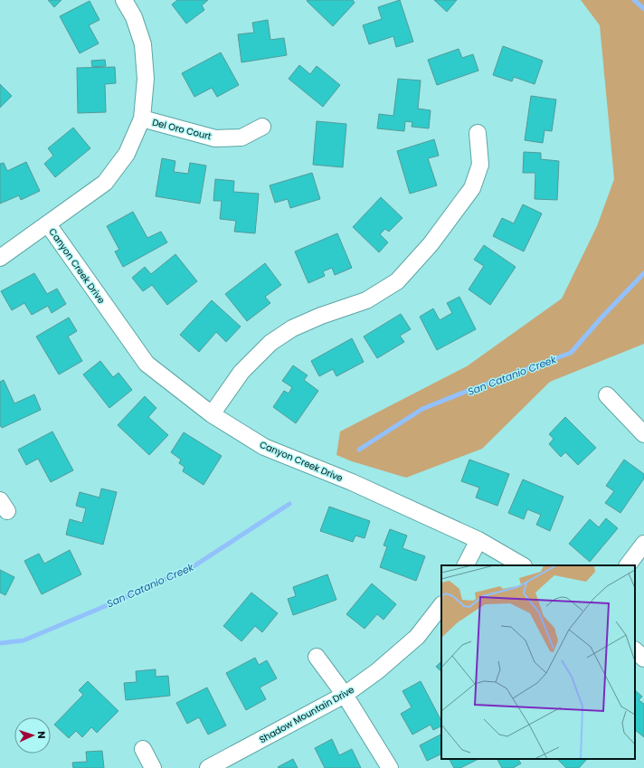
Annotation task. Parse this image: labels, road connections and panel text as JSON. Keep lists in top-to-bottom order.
{
  "streets": {
    "street": ["Del Oro Court", "Canyon Creek Drive", "Shadow Mountain Drive"]
  },
  "water": ["San Catanio Creek"],
  "north": "right"
}
